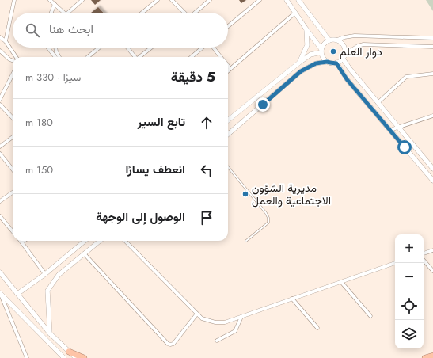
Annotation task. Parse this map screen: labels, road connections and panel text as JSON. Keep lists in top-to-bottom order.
{
  "places": ["دوار العلم", "مديرية الشؤون الاجتماعية والعمل"],
  "page": {
    "search": "ابحث هنا",
    "heading": ["5 دقيقة", "سيرًا · 330 m"],
    "list": [
      ["تابع السير", "180 m"],
      ["انعطف يسارًا", "150 m"],
      "الوصول إلى الوجهة"
    ],
    "map_buttons": ["+", "−"]
  }
}
